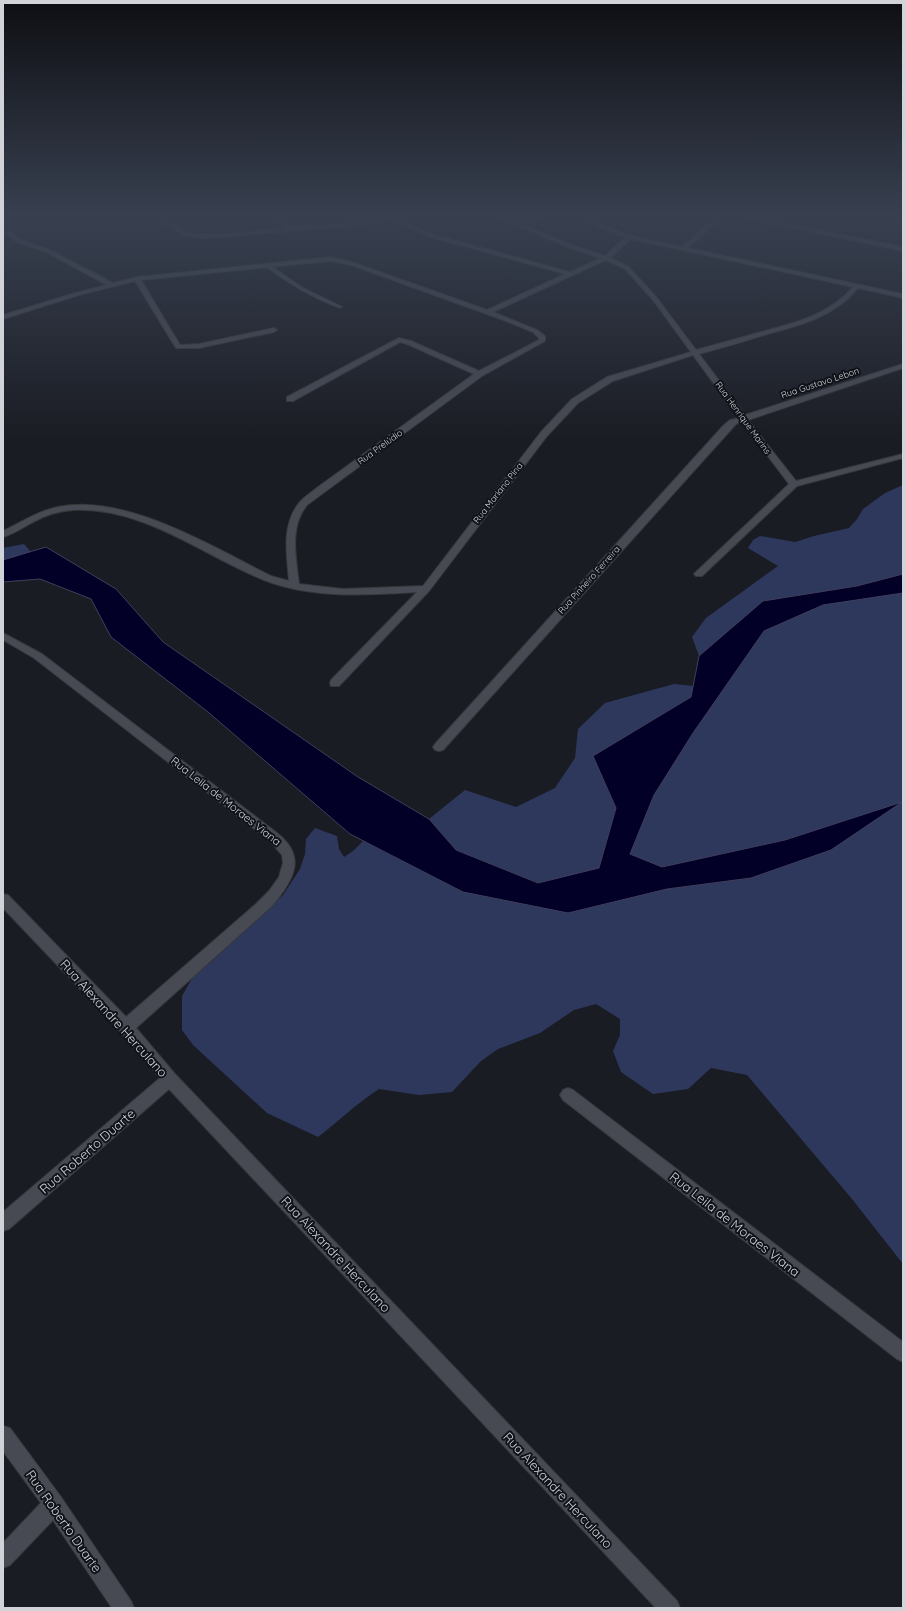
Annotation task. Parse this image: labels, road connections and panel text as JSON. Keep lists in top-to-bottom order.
{
  "streets": {
    "street": [
      "Rua Gustavo Lebon",
      "Rua Henrique Marins",
      "Rua Prelúdio",
      "Rua Mariano Pina",
      "Rua Pinheiro Ferreira",
      "Rua Leila de Moraes Viana",
      "Rua Alexandre Herculano",
      "Rua Roberto Duarte"
    ]
  },
  "crossings": [
    ["Rua Gustavo Lebon", "Rua Henrique Marins"],
    ["Rua Gustavo Lebon", "Rua Pinheiro Ferreira"],
    ["Rua Henrique Marins", "Rua Mariano Pina"],
    ["Rua Henrique Marins", "Rua Pinheiro Ferreira"],
    ["Rua Leila de Moraes Viana", "Rua Alexandre Herculano"],
    ["Rua Alexandre Herculano", "Rua Roberto Duarte"]
  ]
}
